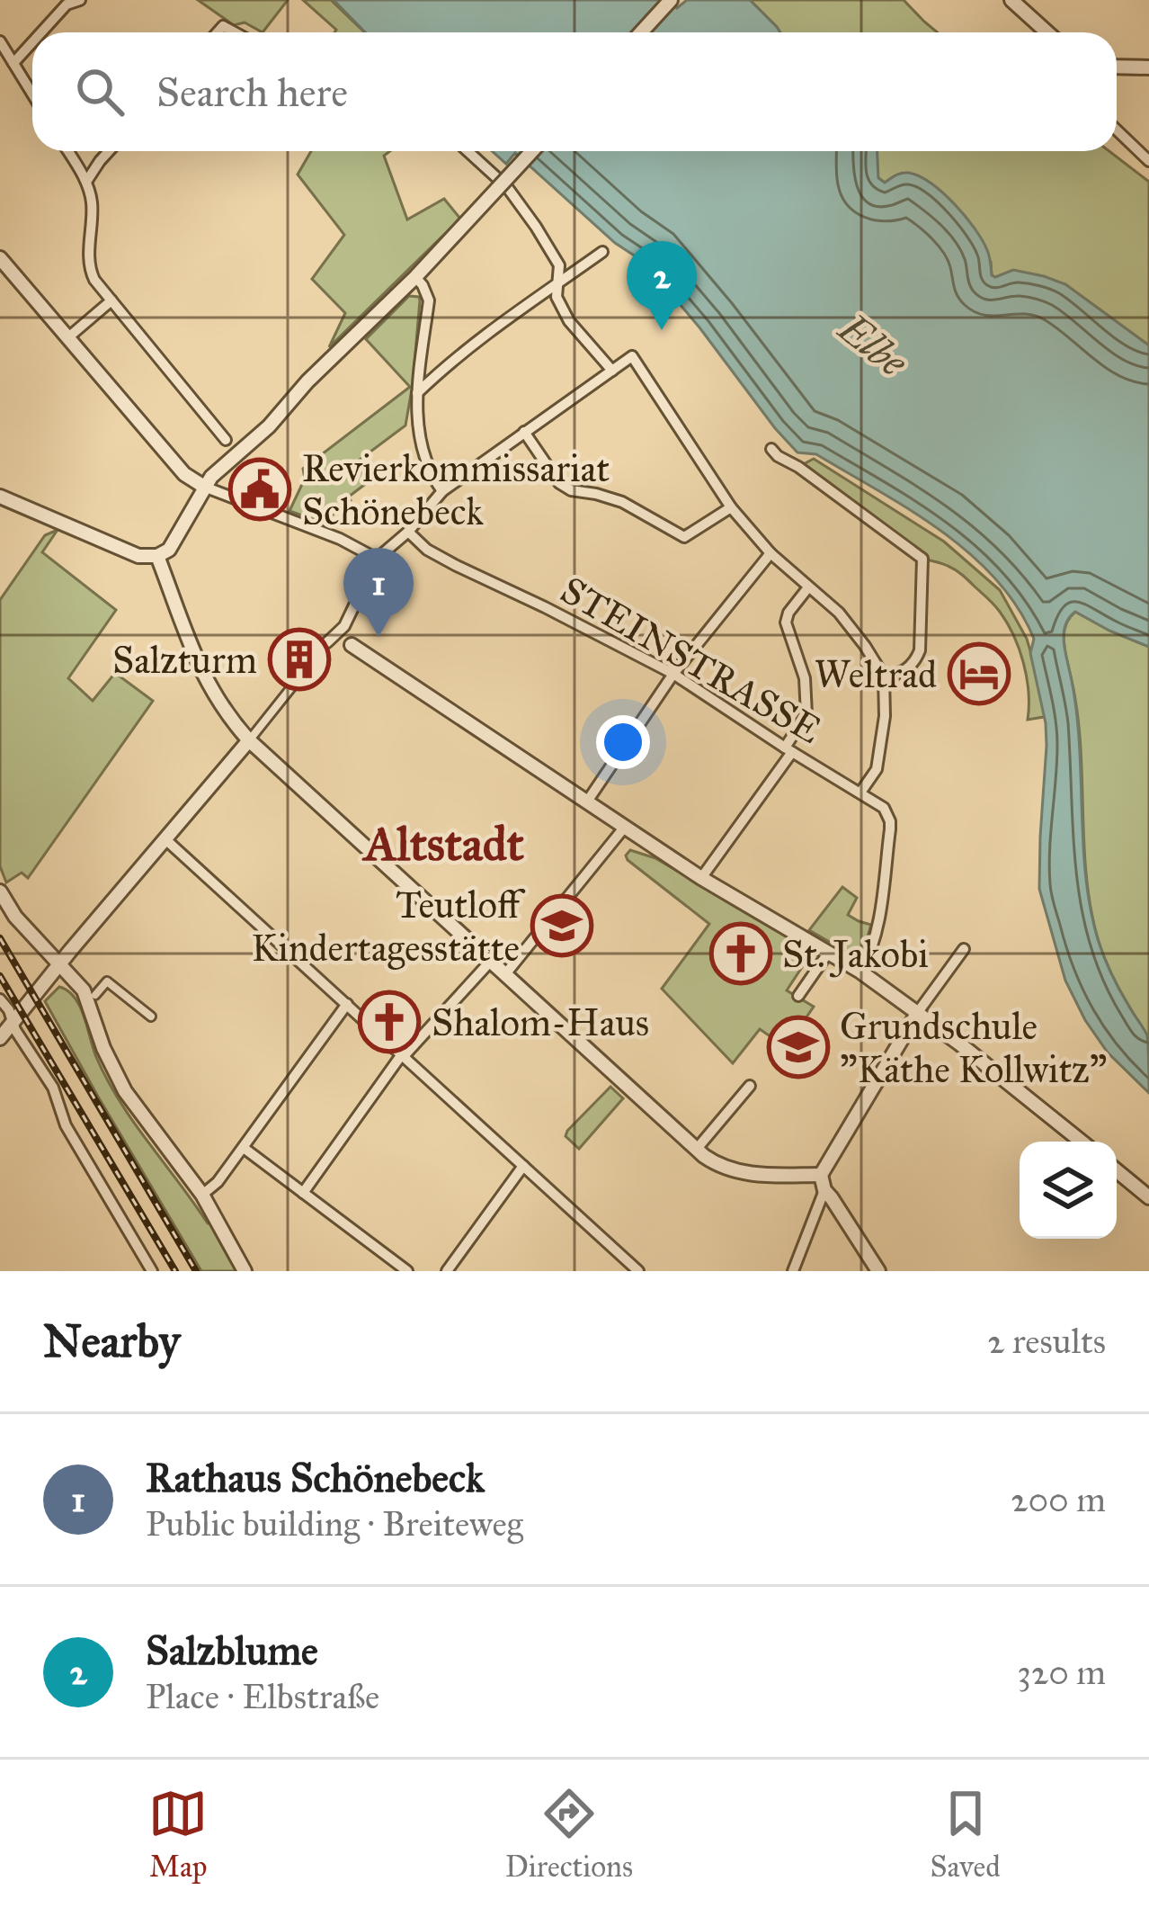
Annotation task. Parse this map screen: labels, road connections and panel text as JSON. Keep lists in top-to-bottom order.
{
  "streets": {
    "street": ["STEINSTRASSE"]
  },
  "districts": ["Altstadt"],
  "water": ["Elbe"],
  "places": {
    "public building": ["Revierkommissariat Schönebeck"],
    "building": ["Salzturm"],
    "hotel": ["Weltrad"],
    "school or university": ["Teutloff Kindertagesstätte", "Grundschule \"Käthe Kollwitz\""],
    "church": ["St. Jakobi", "Shalom-Haus"]
  },
  "page": {
    "search": "Search here",
    "pins": ["2", "1"],
    "heading": ["Nearby", "2 results"],
    "list": [
      {
        "mark": "1",
        "name": "Rathaus Schönebeck",
        "note": "Public building · Breiteweg",
        "value": "200 m"
      },
      {
        "mark": "2",
        "name": "Salzblume",
        "note": "Place · Elbstraße",
        "value": "320 m"
      }
    ],
    "nav": ["Map", "Directions", "Saved"]
  }
}
